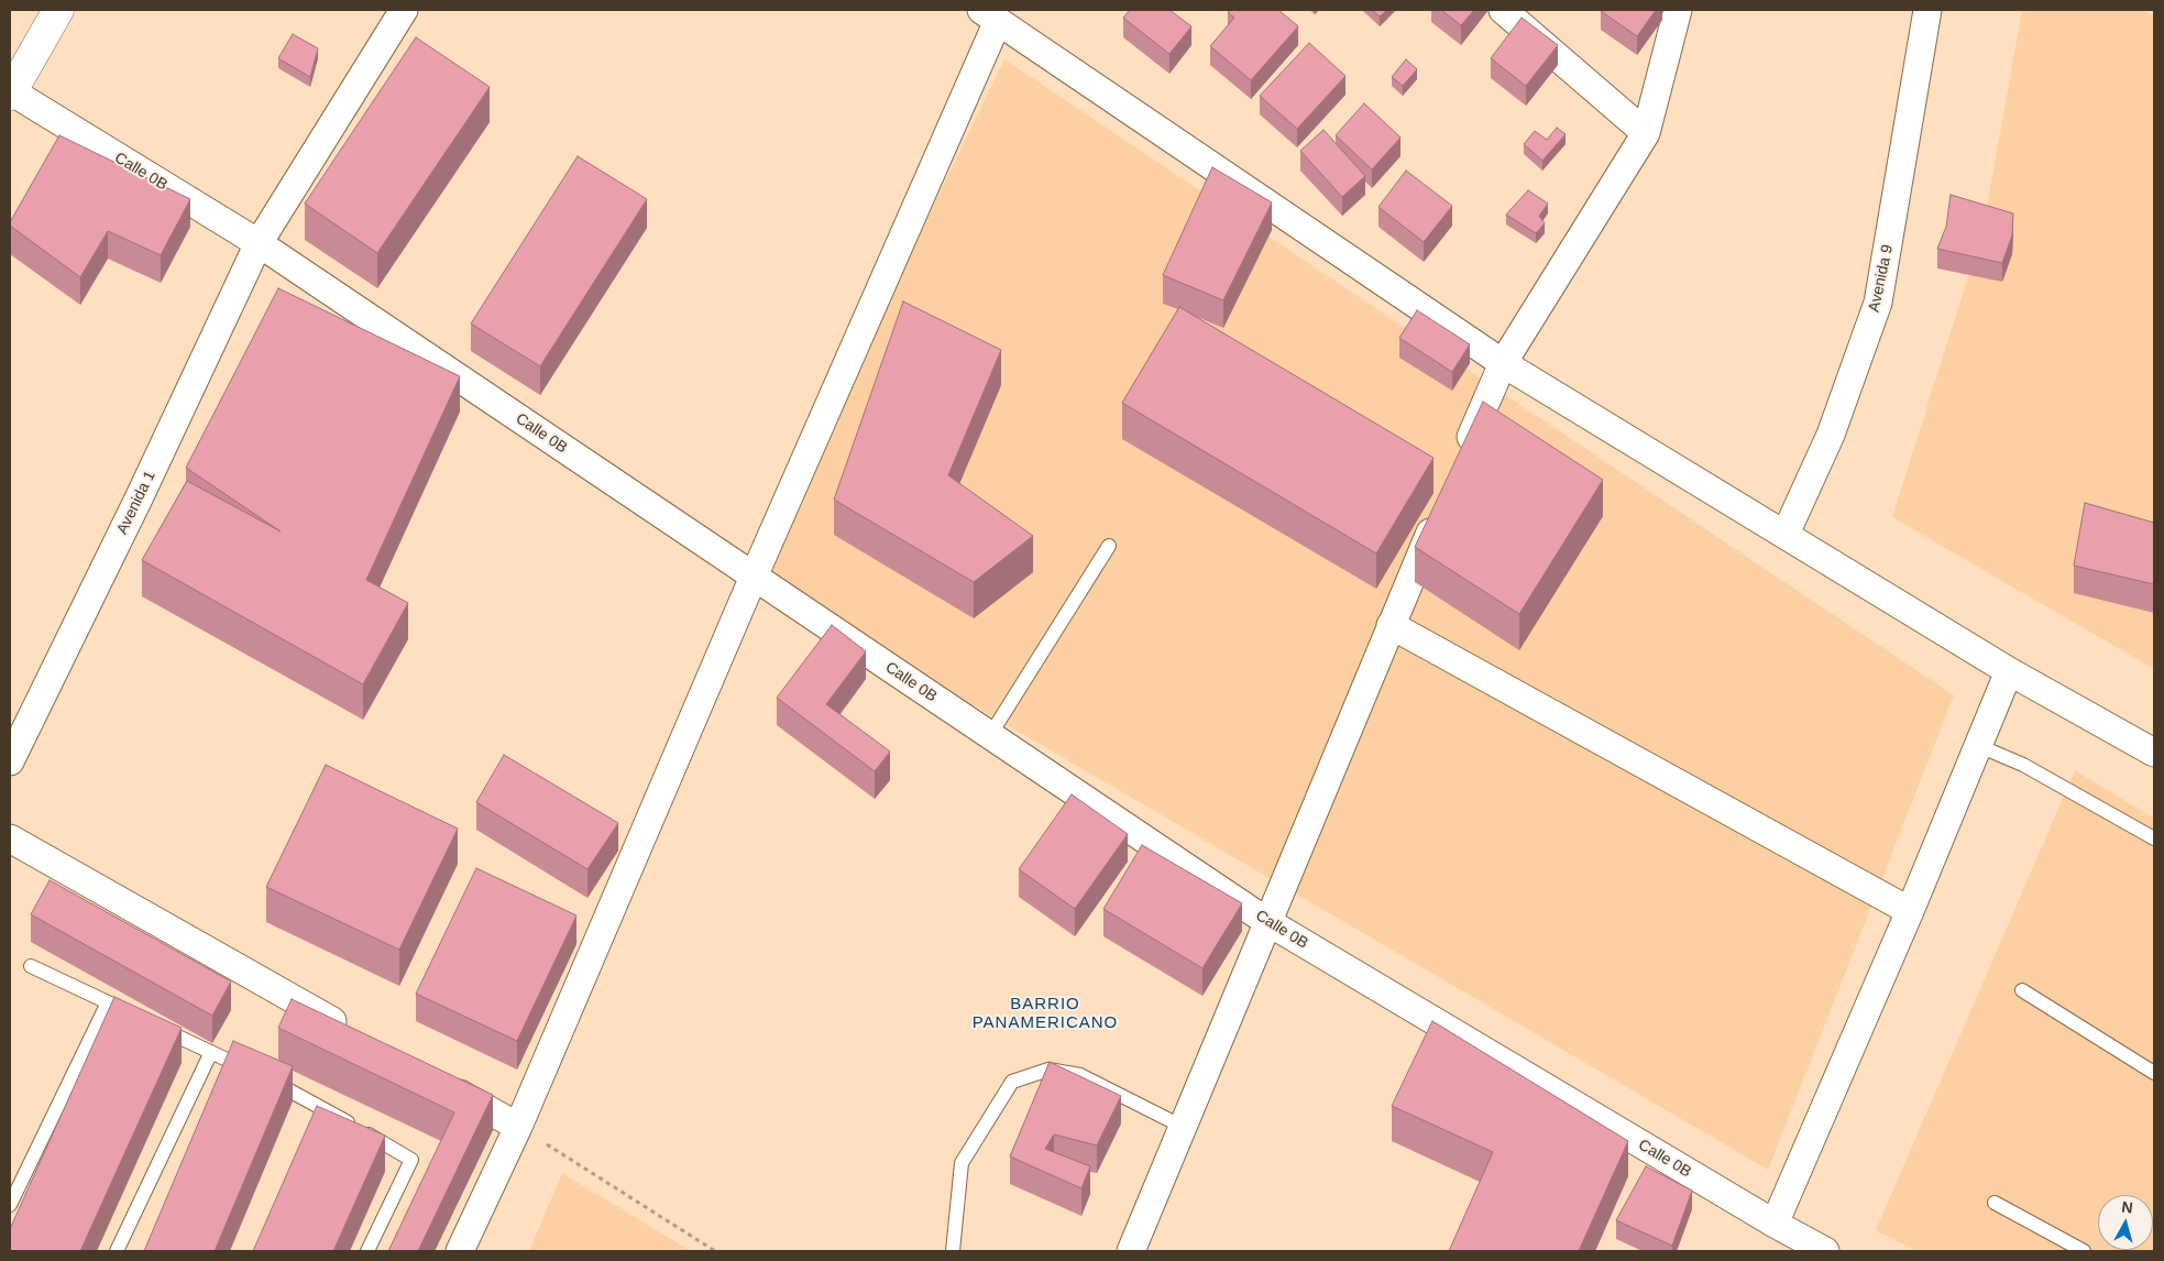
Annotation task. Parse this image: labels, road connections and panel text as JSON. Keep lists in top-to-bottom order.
{
  "streets": {
    "street": ["Calle 0B", "Avenida 9", "Avenida 1"]
  },
  "crossings": [
    ["Calle 0B", "Avenida 1"]
  ],
  "districts": ["BARRIO PANAMERICANO"],
  "north": "top"
}
